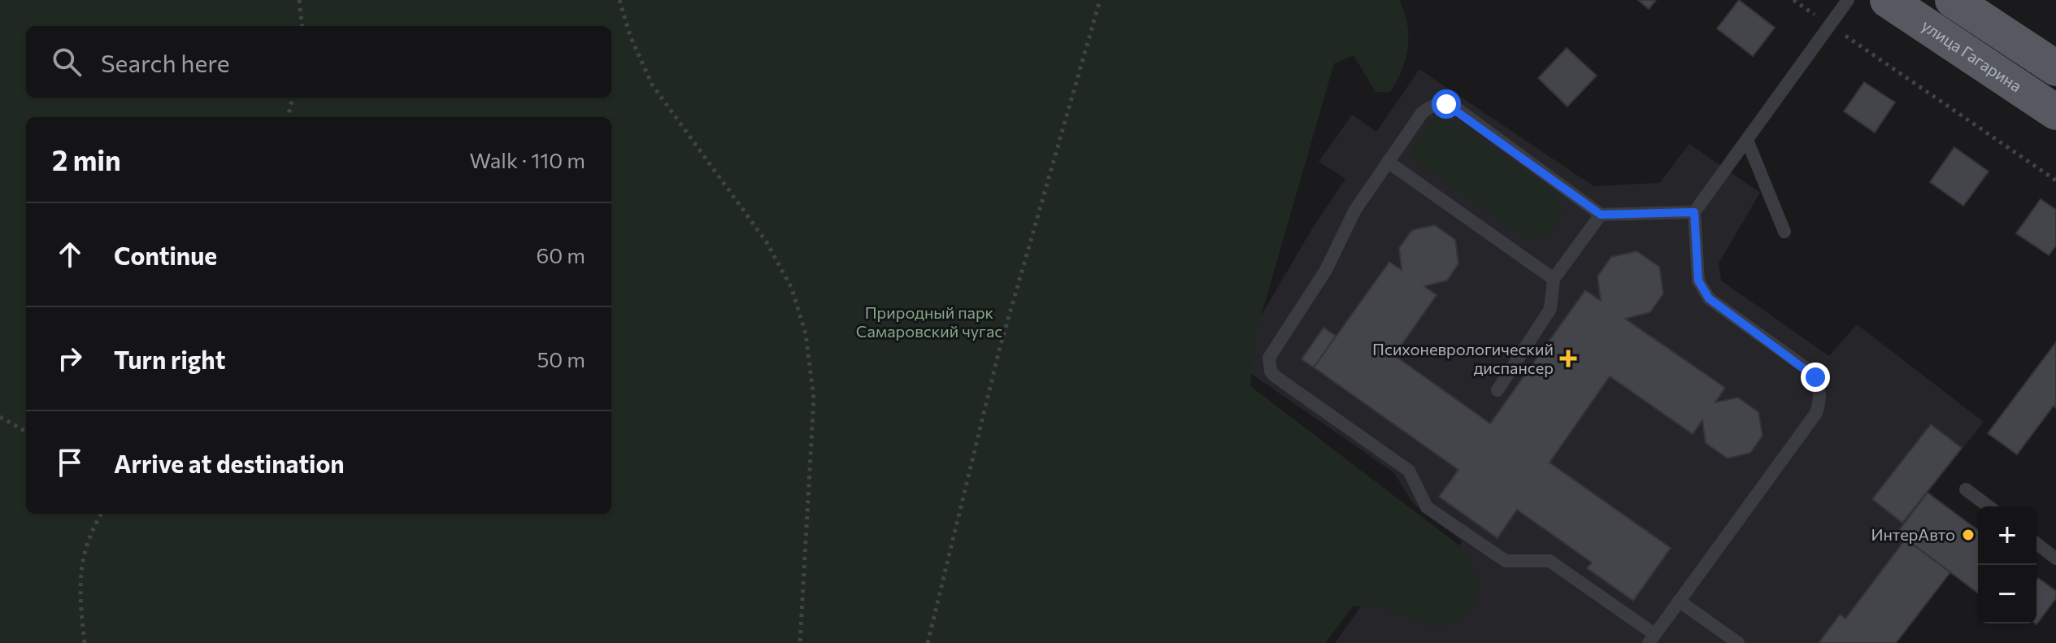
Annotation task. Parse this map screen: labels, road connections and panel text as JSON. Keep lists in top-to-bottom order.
{
  "streets": {
    "main road": ["улица Гагарина"]
  },
  "parks": ["Природный парк Самаровский чугас"],
  "places": {
    "health": ["Психоневрологический диспансер"],
    "other": ["ИнтерАвто"]
  },
  "page": {
    "search": "Search here",
    "heading": ["2 min", "Walk · 110 m"],
    "list": [
      ["Continue", "60 m"],
      ["Turn right", "50 m"],
      "Arrive at destination"
    ],
    "map_buttons": ["+", "−"]
  }
}
